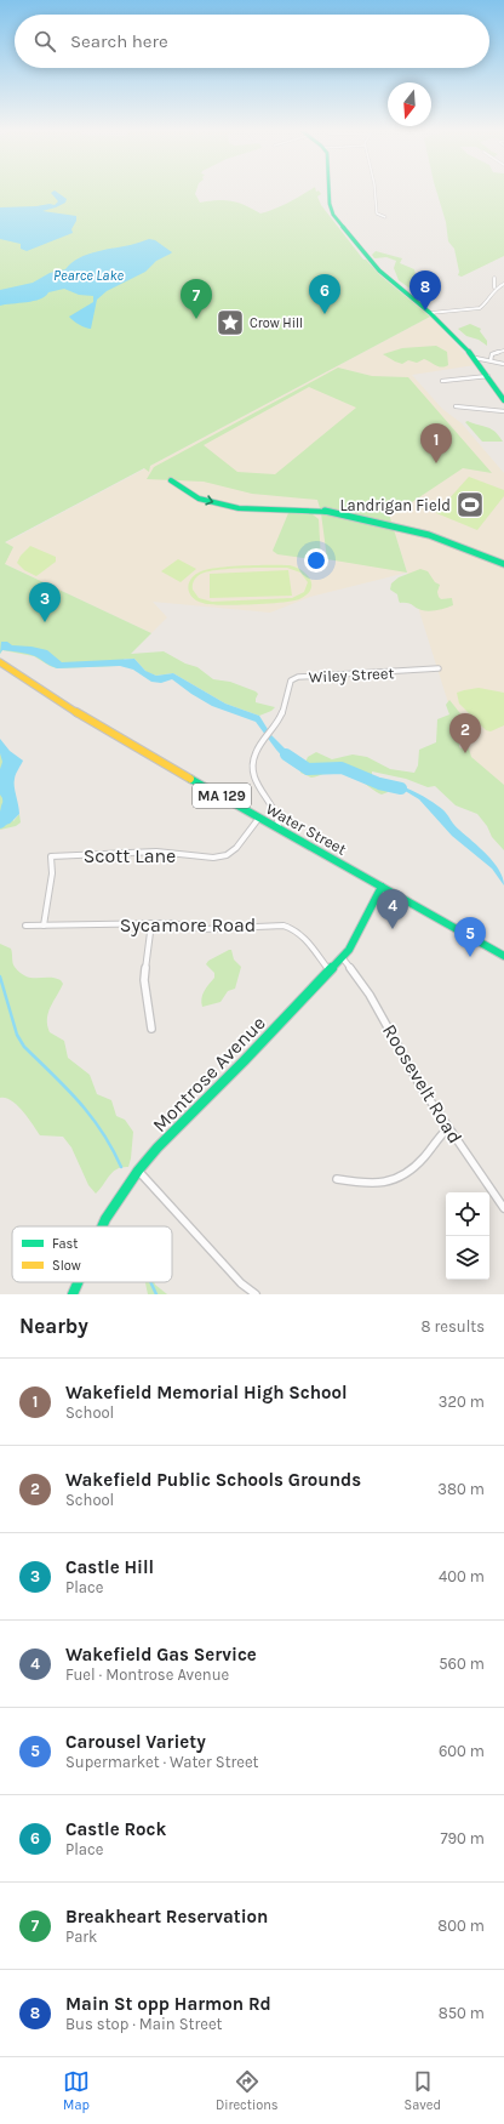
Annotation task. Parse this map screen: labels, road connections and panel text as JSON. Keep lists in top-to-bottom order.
{
  "streets": {
    "main road": ["MA 129", "Water Street", "Montrose Avenue"],
    "street": [
      "Wiley Street",
      "Scott Lane",
      "Sycamore Road",
      "Roosevelt Road"
    ]
  },
  "crossings": [
    ["Wiley Street", "Water Street"],
    ["Water Street", "Scott Lane"],
    ["Water Street", "Montrose Avenue"],
    ["Scott Lane", "Sycamore Road"],
    ["Sycamore Road", "Montrose Avenue"],
    ["Montrose Avenue", "Roosevelt Road"]
  ],
  "water": ["Pearce Lake"],
  "places": {
    "place": ["Crow Hill"],
    "sports": ["Landrigan Field"]
  },
  "legend": ["Fast", "Slow"],
  "north": "bottom",
  "page": {
    "search": "Search here",
    "pins": [
      "8",
      "6",
      "7",
      "1",
      "3",
      "2",
      "4",
      "5"
    ],
    "heading": ["Nearby", "8 results"],
    "list": [
      {
        "mark": "1",
        "name": "Wakefield Memorial High School",
        "note": "School",
        "value": "320 m"
      },
      {
        "mark": "2",
        "name": "Wakefield Public Schools Grounds",
        "note": "School",
        "value": "380 m"
      },
      {
        "mark": "3",
        "name": "Castle Hill",
        "note": "Place",
        "value": "400 m"
      },
      {
        "mark": "4",
        "name": "Wakefield Gas Service",
        "note": "Fuel · Montrose Avenue",
        "value": "560 m"
      },
      {
        "mark": "5",
        "name": "Carousel Variety",
        "note": "Supermarket · Water Street",
        "value": "600 m"
      },
      {
        "mark": "6",
        "name": "Castle Rock",
        "note": "Place",
        "value": "790 m"
      },
      {
        "mark": "7",
        "name": "Breakheart Reservation",
        "note": "Park",
        "value": "800 m"
      },
      {
        "mark": "8",
        "name": "Main St opp Harmon Rd",
        "note": "Bus stop · Main Street",
        "value": "850 m"
      }
    ],
    "nav": ["Map", "Directions", "Saved"]
  }
}
